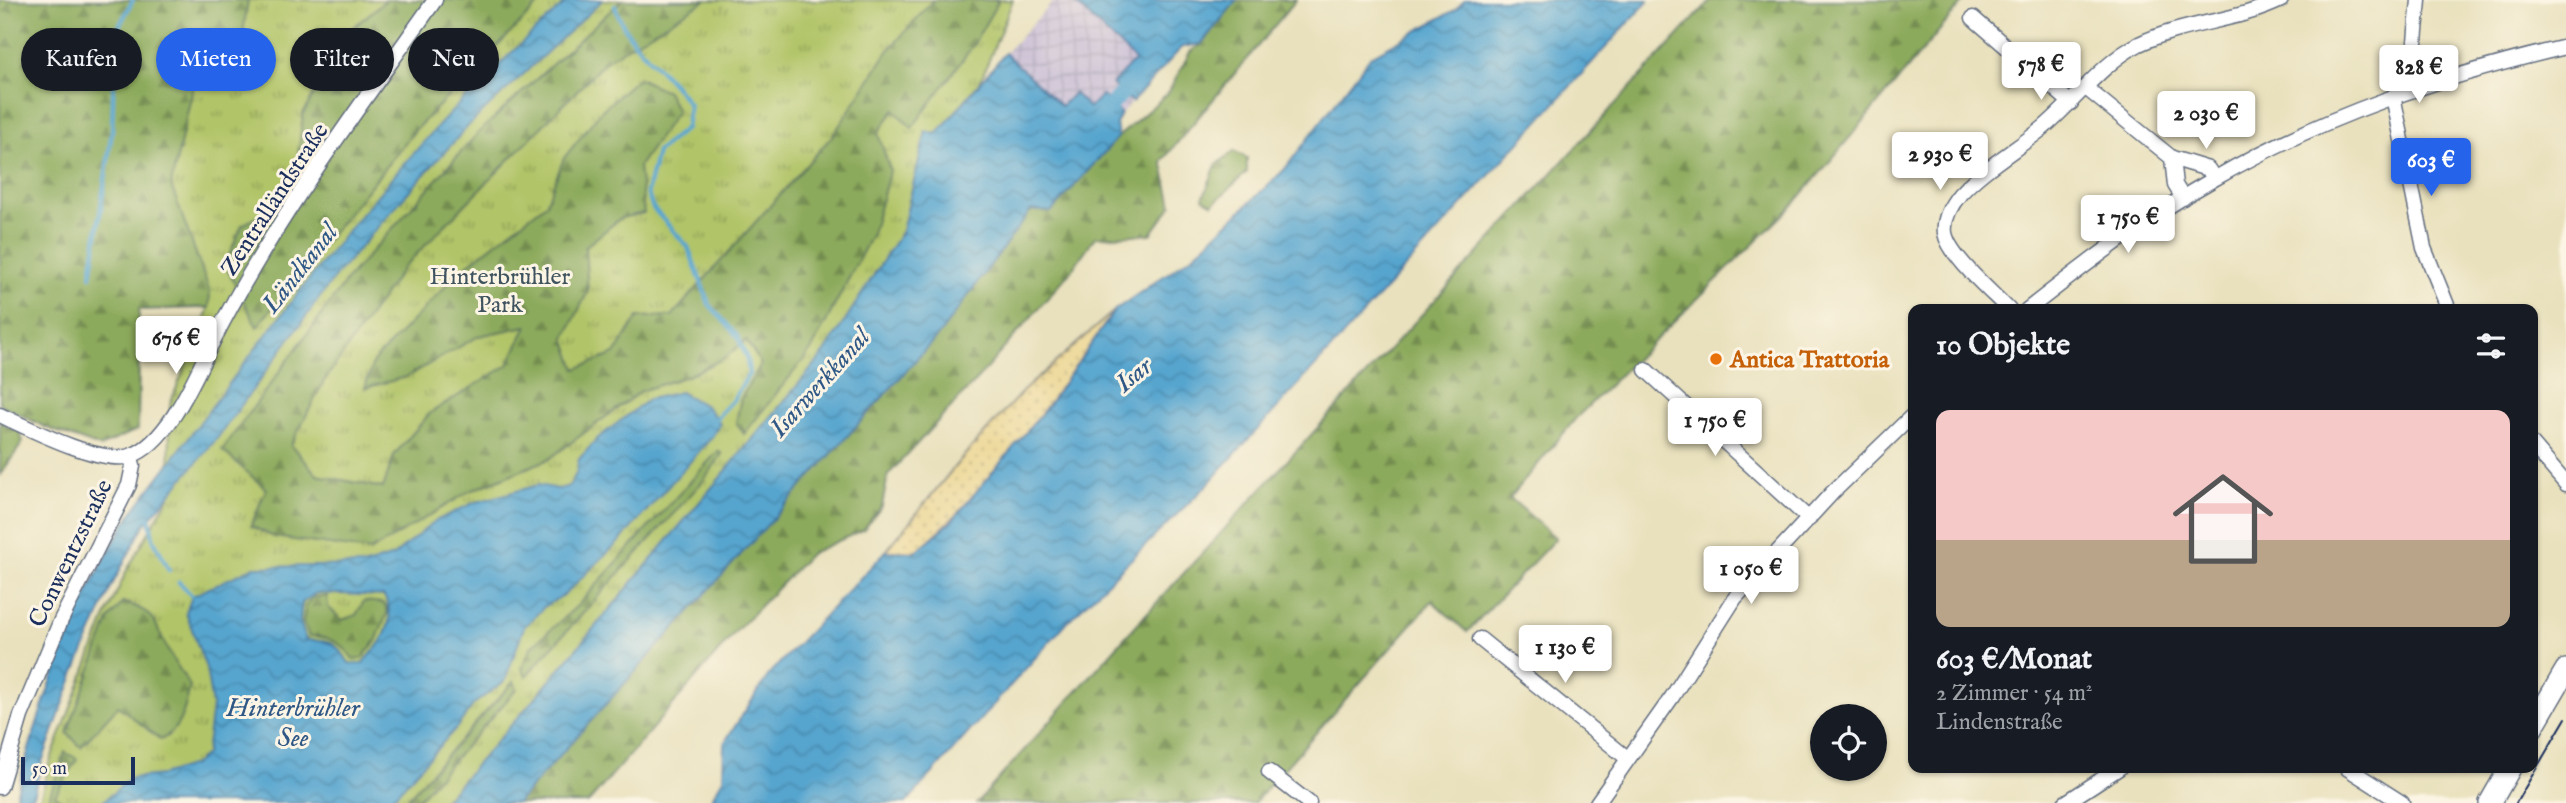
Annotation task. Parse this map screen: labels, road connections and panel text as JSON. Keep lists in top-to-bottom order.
{
  "streets": {
    "street": ["Zentralländstraße", "Conwentzstraße"]
  },
  "crossings": [
    ["Zentralländstraße", "Conwentzstraße"]
  ],
  "water": [
    "Ländkanal",
    "Isar",
    "Isarwerkkanal",
    "Hinterbrühler See"
  ],
  "parks": ["Hinterbrühler Park"],
  "places": ["Antica Trattoria"],
  "scale_bar": "50 m",
  "page": {
    "chip": [
      "Kaufen",
      "Mieten",
      "Filter",
      "Neu"
    ],
    "price": [
      "578 €",
      "828 €",
      "2 030 €",
      "2 930 €",
      "603 €",
      "1 750 €",
      "676 €",
      "1 750 €",
      "1 050 €",
      "1 130 €"
    ],
    "heading": "10 Objekte",
    "list": [
      {
        "name": "603 €/Monat",
        "note": "2 Zimmer · 54 m² · Lindenstraße"
      }
    ],
    "scale": "50 m"
  }
}
